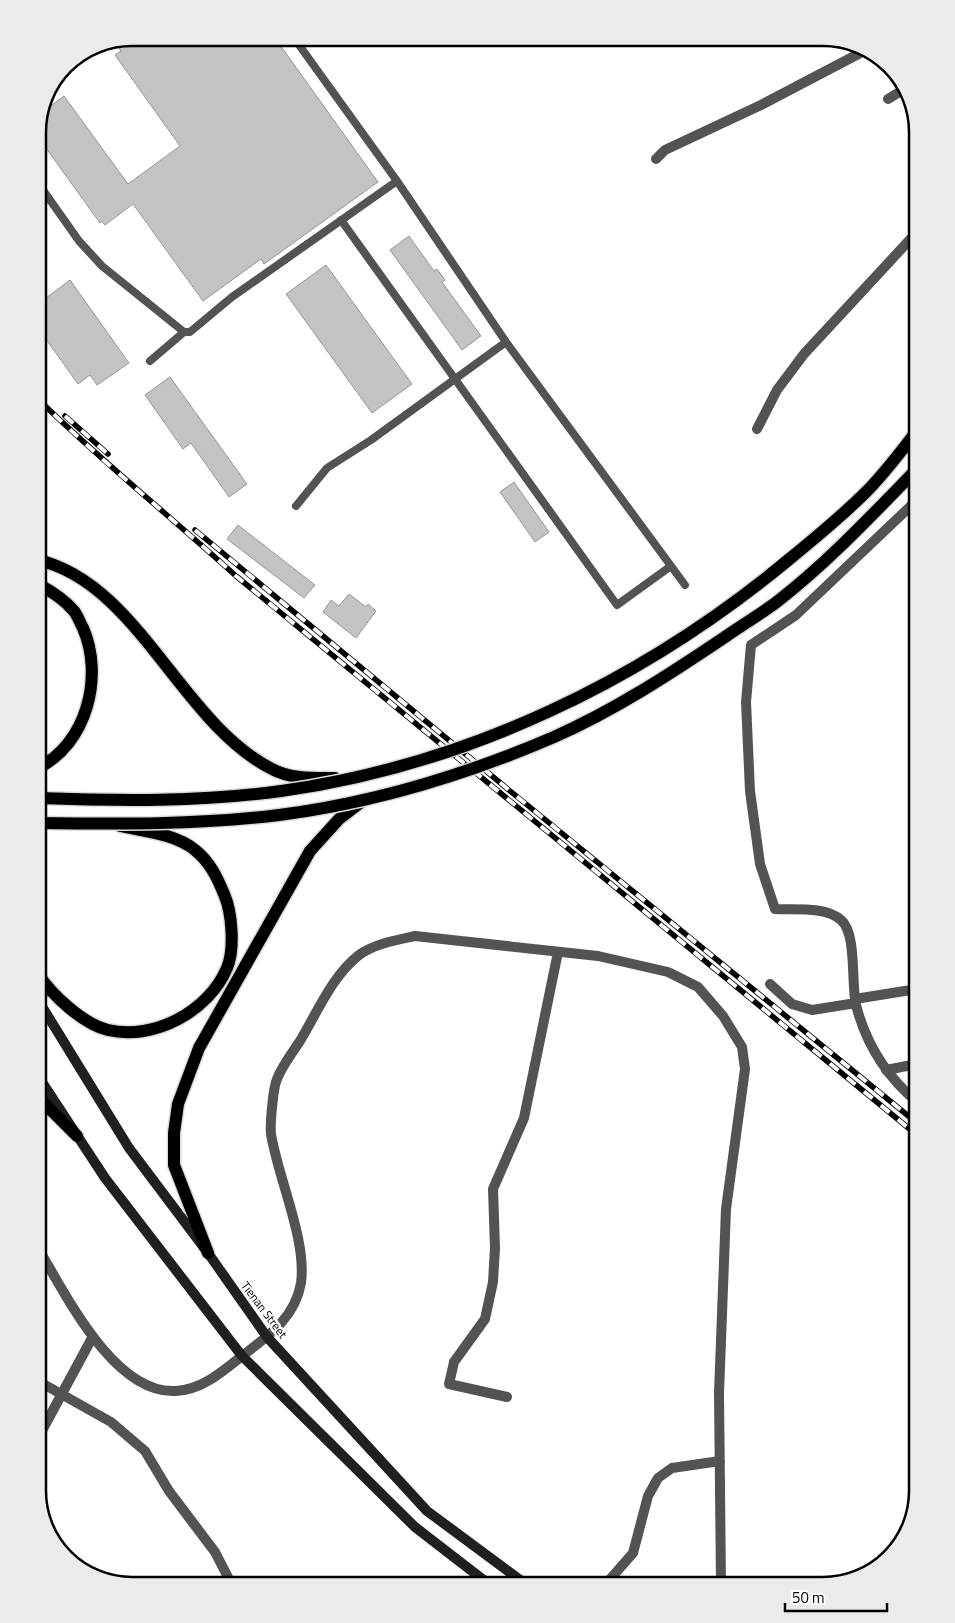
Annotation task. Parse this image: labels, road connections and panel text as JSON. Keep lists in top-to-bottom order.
{
  "streets": {
    "main road": ["Tienan Street"]
  },
  "scale_bar": "50 m"
}
